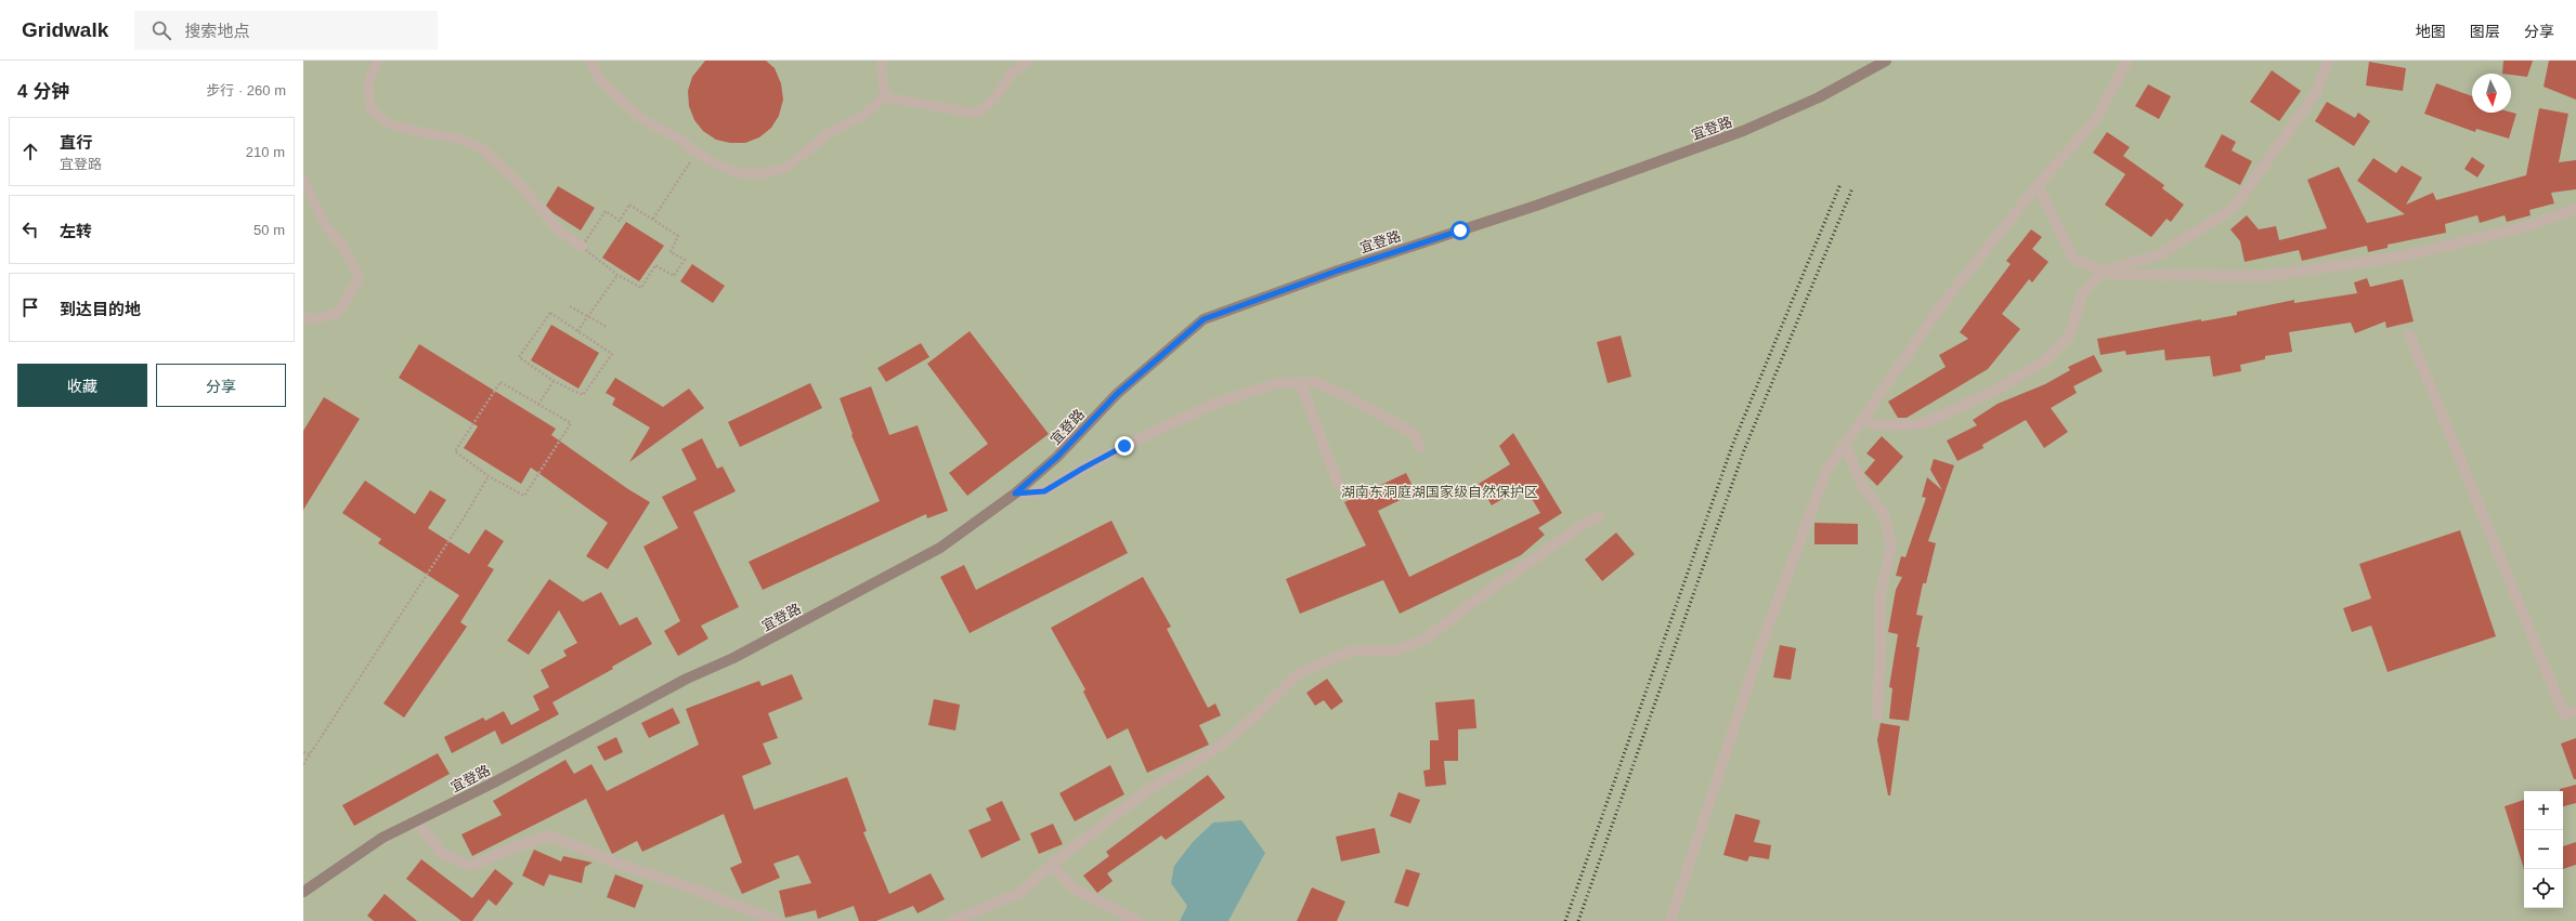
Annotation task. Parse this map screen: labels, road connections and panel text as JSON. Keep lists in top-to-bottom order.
{
  "streets": {
    "street": ["宜登路"]
  },
  "parks": ["湖南东洞庭湖国家级自然保护区"],
  "north": "bottom",
  "page": {
    "header": "Gridwalk",
    "search": "搜索地点",
    "nav": ["地图", "图层", "分享"],
    "heading": ["4 分钟", "步行 · 260 m"],
    "list": [
      ["直行", "宜登路", "210 m"],
      ["左转", "50 m"],
      "到达目的地"
    ],
    "buttons": ["收藏", "分享"],
    "map_buttons": ["+", "−"]
  }
}
